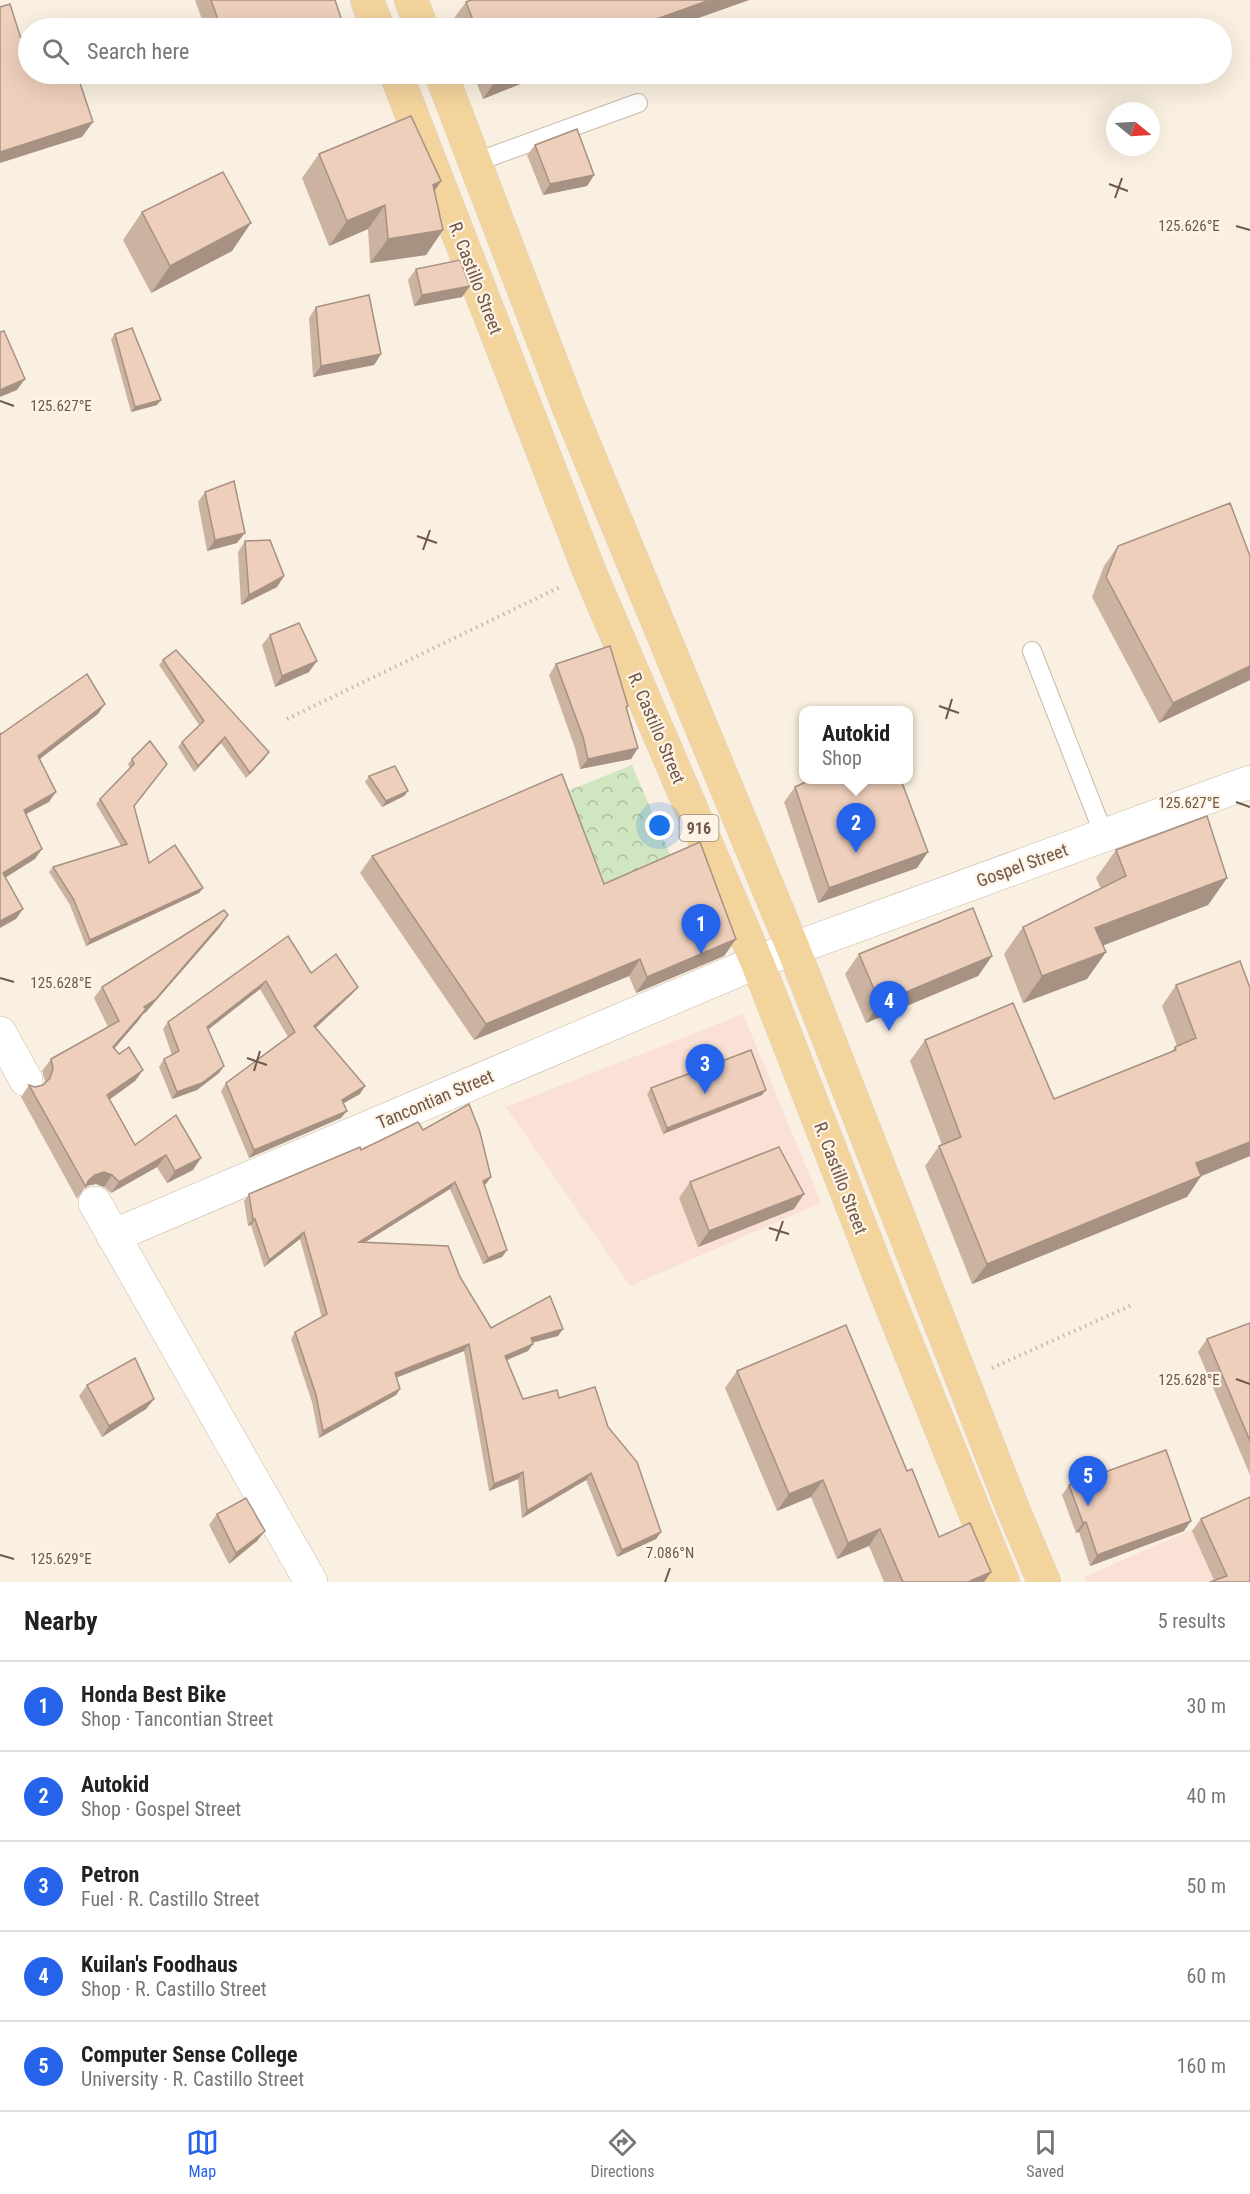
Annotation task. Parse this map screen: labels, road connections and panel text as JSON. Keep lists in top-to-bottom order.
{
  "streets": {
    "main road": ["R. Castillo Street", "916"],
    "street": ["Gospel Street", "Tancontian Street"]
  },
  "crossings": [
    ["R. Castillo Street", "Gospel Street"],
    ["R. Castillo Street", "Tancontian Street"],
    ["916", "Gospel Street"],
    ["Gospel Street", "Tancontian Street"]
  ],
  "north": "right",
  "page": {
    "search": "Search here",
    "popup": ["Autokid", "Shop"],
    "pins": [
      "2",
      "1",
      "4",
      "3",
      "5"
    ],
    "heading": ["Nearby", "5 results"],
    "list": [
      {
        "mark": "1",
        "name": "Honda Best Bike",
        "note": "Shop · Tancontian Street",
        "value": "30 m"
      },
      {
        "mark": "2",
        "name": "Autokid",
        "note": "Shop · Gospel Street",
        "value": "40 m"
      },
      {
        "mark": "3",
        "name": "Petron",
        "note": "Fuel · R. Castillo Street",
        "value": "50 m"
      },
      {
        "mark": "4",
        "name": "Kuilan's Foodhaus",
        "note": "Shop · R. Castillo Street",
        "value": "60 m"
      },
      {
        "mark": "5",
        "name": "Computer Sense College",
        "note": "University · R. Castillo Street",
        "value": "160 m"
      }
    ],
    "nav": ["Map", "Directions", "Saved"]
  },
  "coordinates": [
    "125.626°E",
    "125.627°E",
    "125.628°E",
    "7.086°N",
    "125.629°E"
  ]
}
